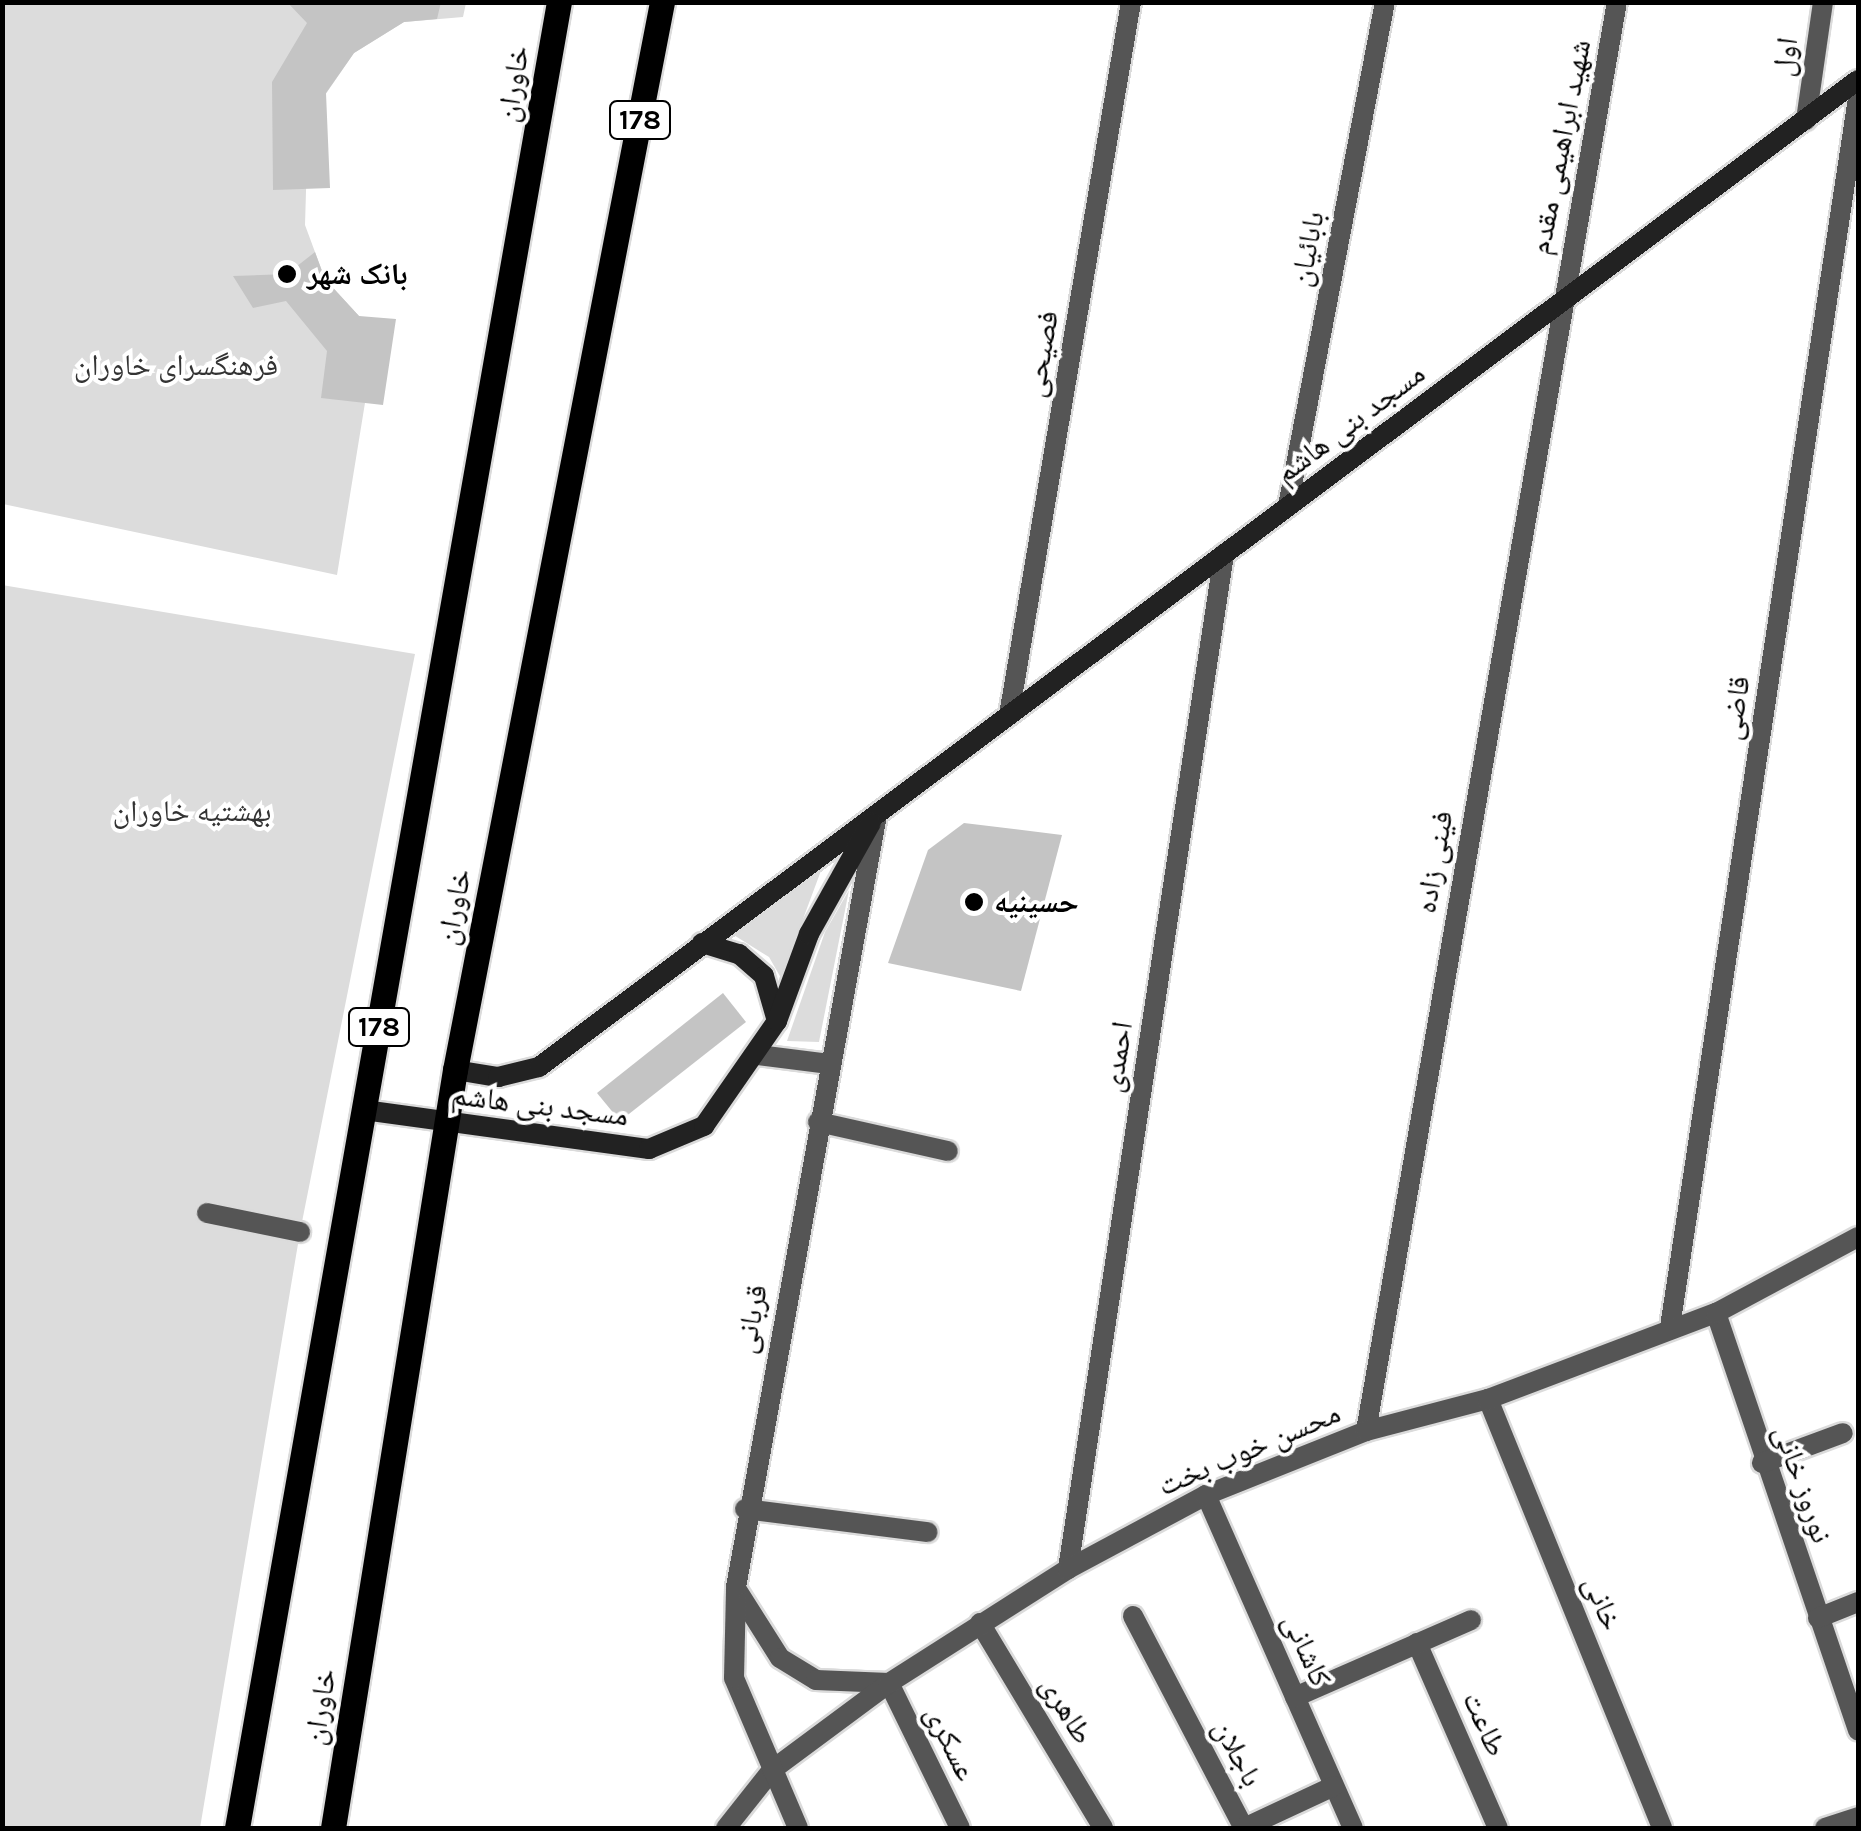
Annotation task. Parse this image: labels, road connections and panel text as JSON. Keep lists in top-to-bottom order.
{
  "streets": {
    "main road": ["خاوران", "178", "مسجد بنی هاشم"],
    "street": [
      "اول",
      "شهید ابراهیمی مقدم",
      "بابائیان",
      "فصیحی",
      "قاضی",
      "فینی زاده",
      "احمدی",
      "قربانی",
      "محسن خوب بخت",
      "نوروز خانی",
      "خانی",
      "کاشانی",
      "طاهری",
      "طاعت",
      "عسکری",
      "باجلان"
    ]
  },
  "crossings": [
    ["اول", "مسجد بنی هاشم"],
    ["خاوران", "مسجد بنی هاشم"],
    ["شهید ابراهیمی مقدم", "مسجد بنی هاشم"],
    ["شهید ابراهیمی مقدم", "فینی زاده"],
    ["بابائیان", "مسجد بنی هاشم"],
    ["فصیحی", "مسجد بنی هاشم"],
    ["مسجد بنی هاشم", "فینی زاده"],
    ["مسجد بنی هاشم", "احمدی"],
    ["مسجد بنی هاشم", "قربانی"],
    ["قاضی", "محسن خوب بخت"],
    ["فینی زاده", "محسن خوب بخت"],
    ["احمدی", "محسن خوب بخت"],
    ["قربانی", "محسن خوب بخت"],
    ["محسن خوب بخت", "نوروز خانی"],
    ["محسن خوب بخت", "خانی"],
    ["محسن خوب بخت", "کاشانی"],
    ["محسن خوب بخت", "طاهری"],
    ["محسن خوب بخت", "عسکری"],
    ["کاشانی", "باجلان"]
  ],
  "parks": ["فرهنگسرای خاوران", "بهشتیه خاوران"],
  "places": ["بانک شهر", "حسینیه"]
}
